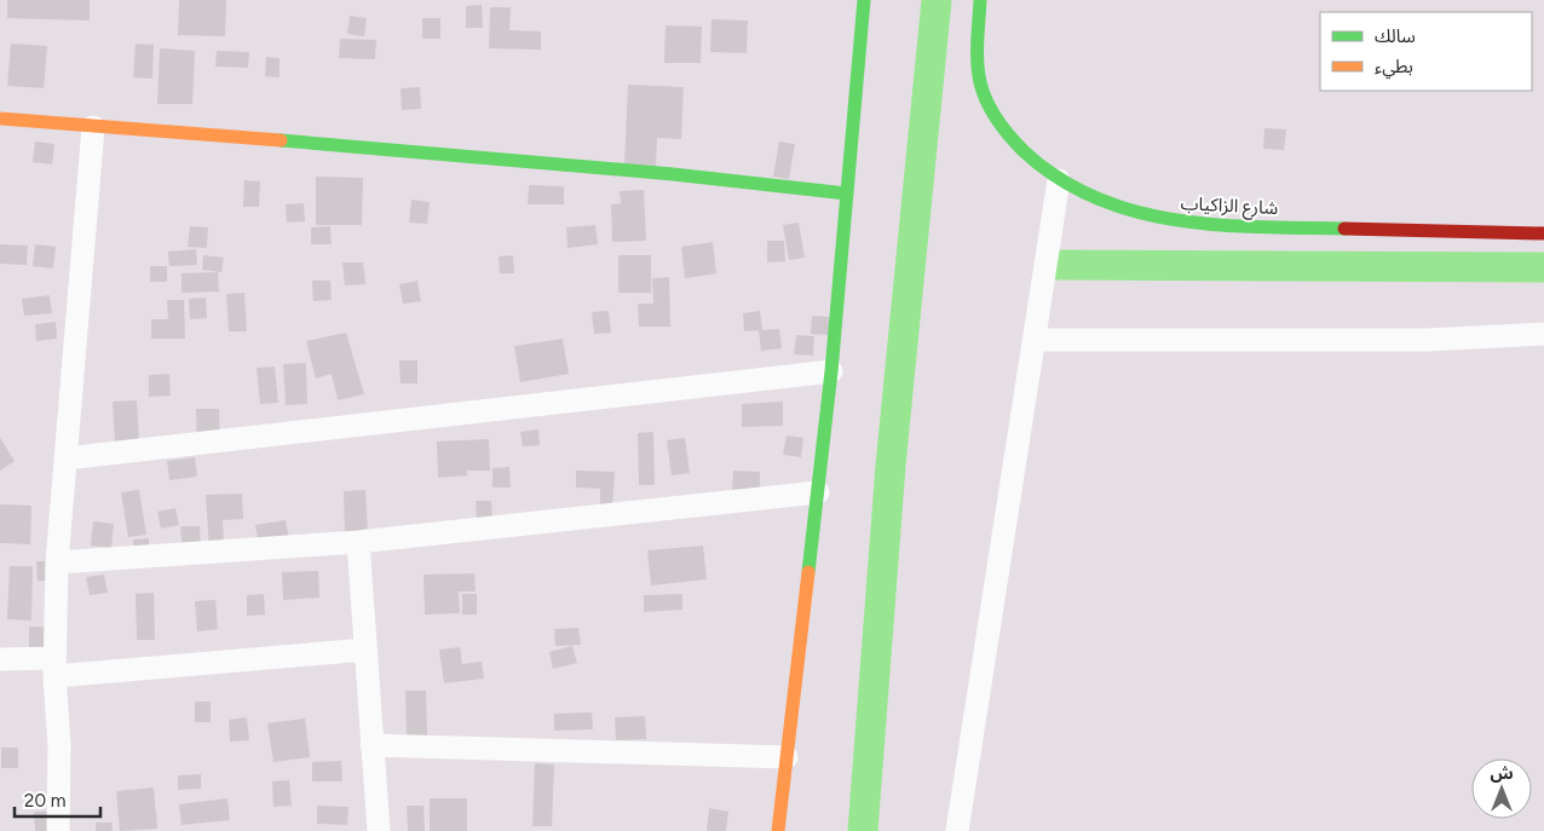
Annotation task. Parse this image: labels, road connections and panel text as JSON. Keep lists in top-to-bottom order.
{
  "streets": {
    "street": ["شارع الزاكياب"]
  },
  "legend": ["سالك", "بطيء"],
  "scale_bar": "20 m",
  "north": "top"
}
